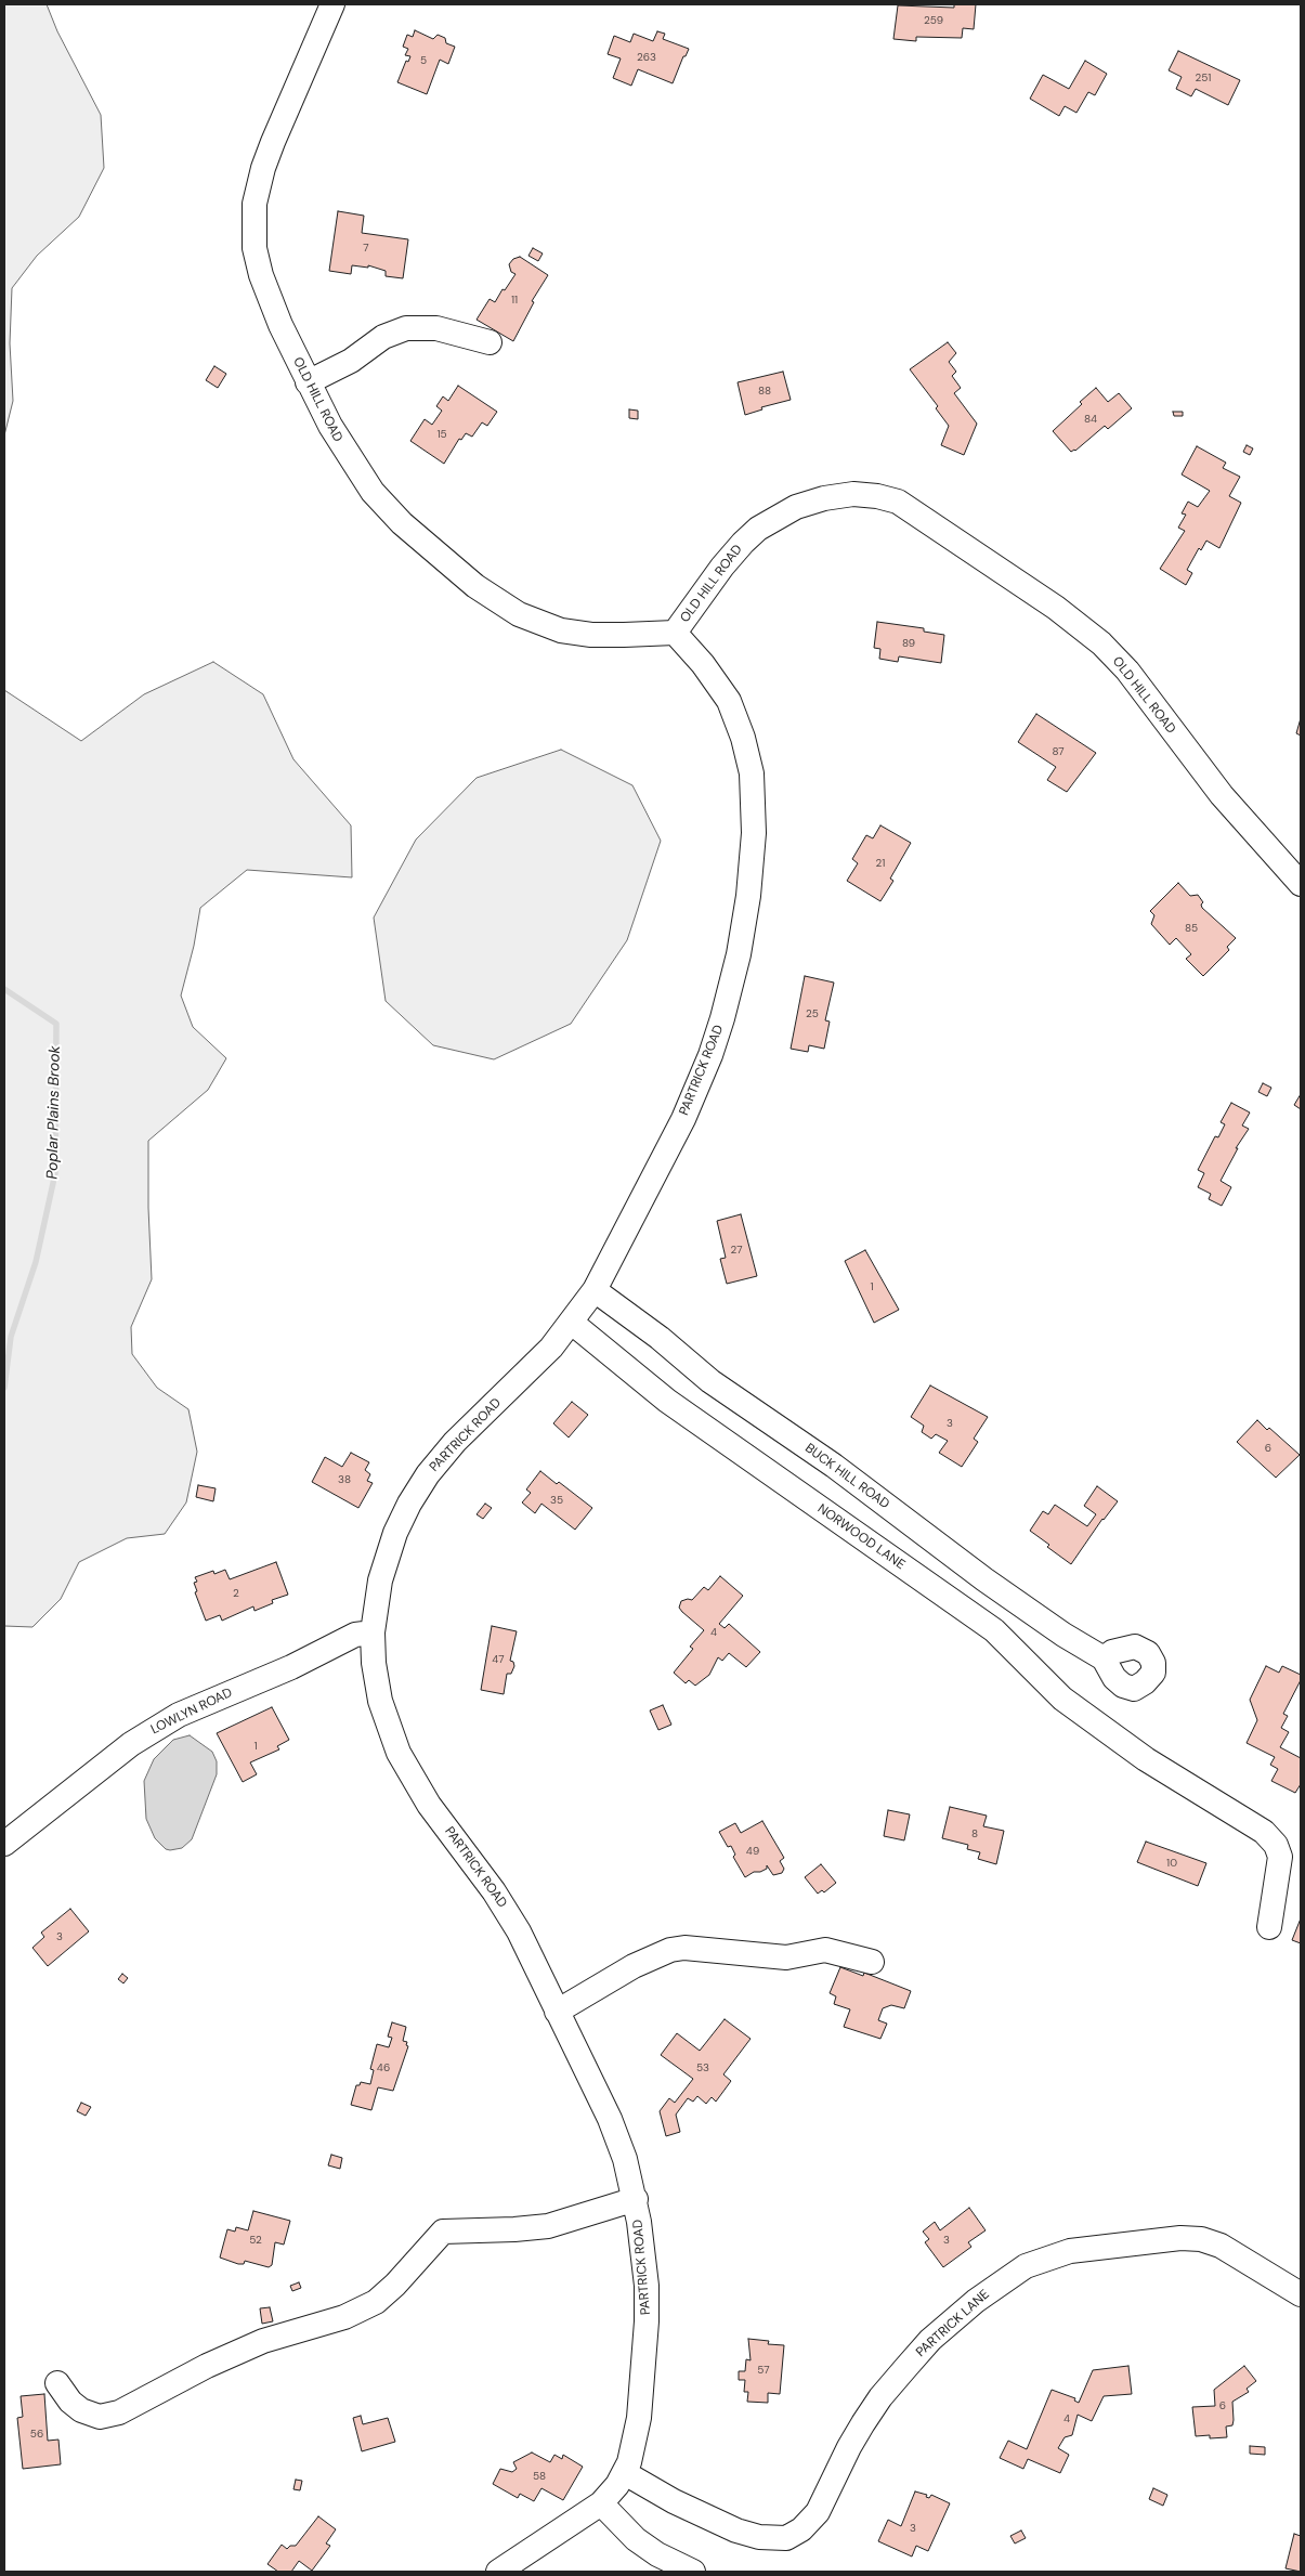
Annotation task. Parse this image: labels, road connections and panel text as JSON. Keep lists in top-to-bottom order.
{
  "streets": {
    "street": [
      "OLD HILL ROAD",
      "PARTRICK ROAD",
      "BUCK HILL ROAD",
      "NORWOOD LANE",
      "LOWLYN ROAD",
      "PARTRICK LANE"
    ]
  },
  "crossings": [
    ["OLD HILL ROAD", "PARTRICK ROAD"],
    ["PARTRICK ROAD", "BUCK HILL ROAD"],
    ["PARTRICK ROAD", "NORWOOD LANE"],
    ["PARTRICK ROAD", "LOWLYN ROAD"],
    ["PARTRICK ROAD", "PARTRICK LANE"]
  ],
  "water": ["Poplar Plains Brook"],
  "house_numbers": [
    "259",
    "263",
    "5",
    "251",
    "7",
    "11",
    "88",
    "84",
    "15",
    "89",
    "87",
    "21",
    "85",
    "25",
    "27",
    "1",
    "3",
    "6",
    "38",
    "35",
    "2",
    "4",
    "47",
    "1",
    "8",
    "49",
    "10",
    "3",
    "46",
    "53",
    "52",
    "3",
    "57",
    "6",
    "4",
    "56",
    "58",
    "3"
  ]
}
